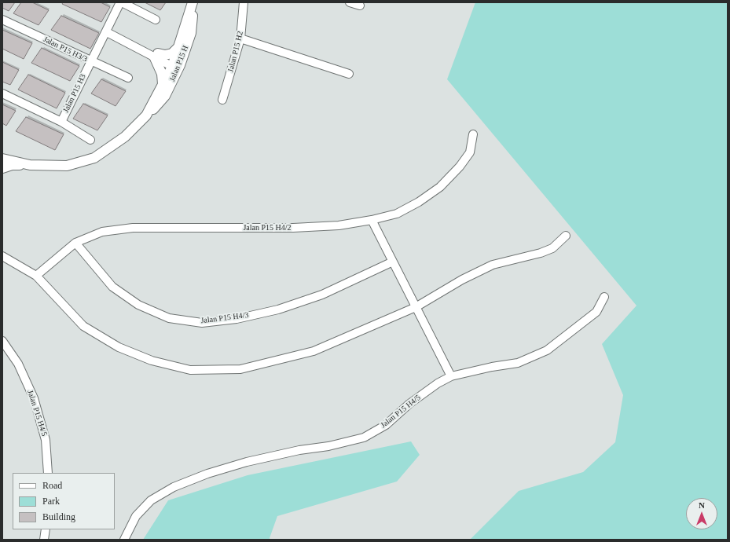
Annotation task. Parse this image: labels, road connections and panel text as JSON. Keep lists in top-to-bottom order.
{
  "streets": {
    "street": [
      "Jalan P15 H3/3",
      "Jalan P15 H2",
      "Jalan P15 H",
      "Jalan P15 H3",
      "Jalan P15 H4/2",
      "Jalan P15 H4/3",
      "Jalan P15 H4/5"
    ]
  },
  "crossings": [
    ["Jalan P15 H3/3", "Jalan P15 H3"],
    ["Jalan P15 H4/2", "Jalan P15 H4/3"]
  ],
  "legend": ["Road", "Park", "Building"],
  "north": "top"
}
